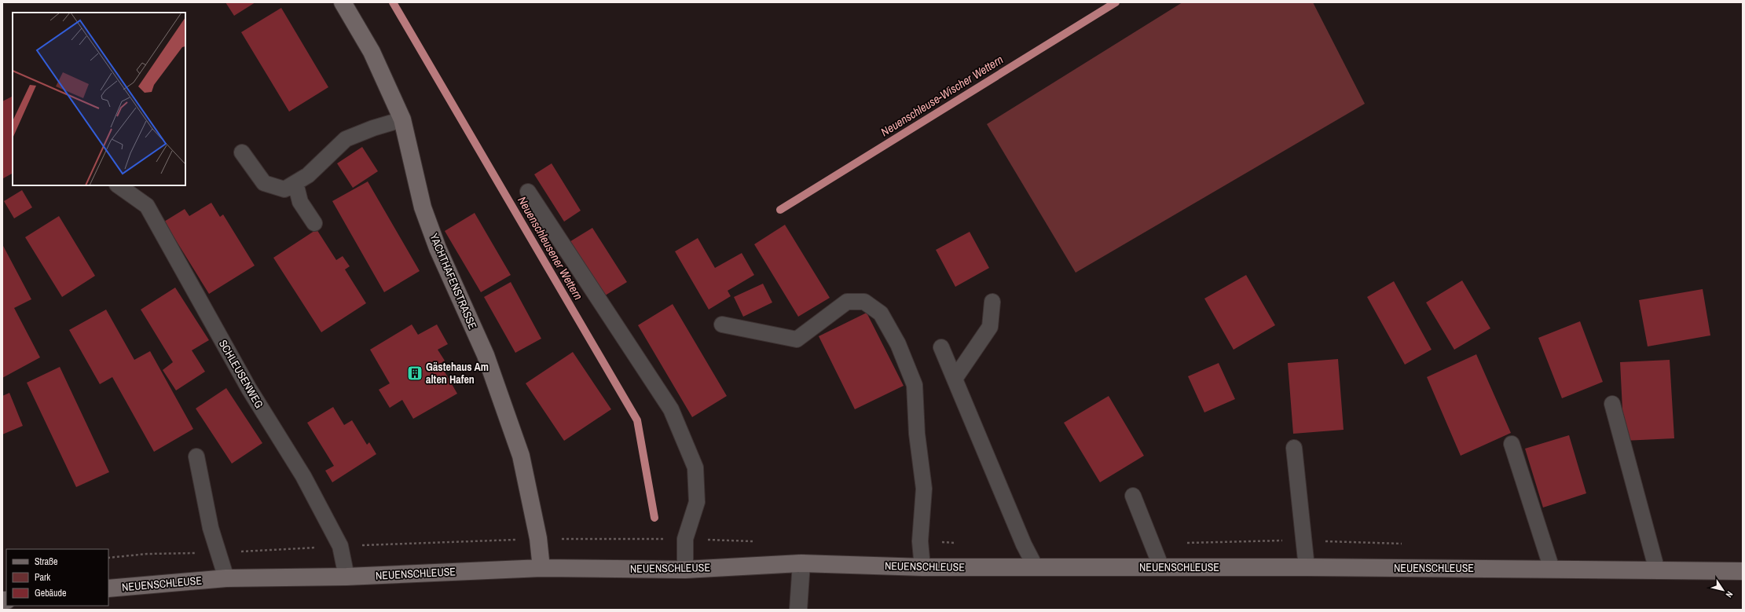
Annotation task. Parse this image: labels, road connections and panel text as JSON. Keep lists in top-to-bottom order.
{
  "streets": {
    "street": ["YACHTHAFENSTRASSE", "NEUENSCHLEUSE"],
    "lane": ["SCHLEUSENWEG"]
  },
  "crossings": [
    ["YACHTHAFENSTRASSE", "NEUENSCHLEUSE"],
    ["SCHLEUSENWEG", "NEUENSCHLEUSE"]
  ],
  "water": ["Neuenschleuse-Wischer Wettern", "Neuenschleusener Wettern"],
  "places": {
    "building": ["Gästehaus Am alten Hafen"]
  },
  "legend": ["Straße", "Park", "Gebäude"],
  "north": "bottom right"
}
